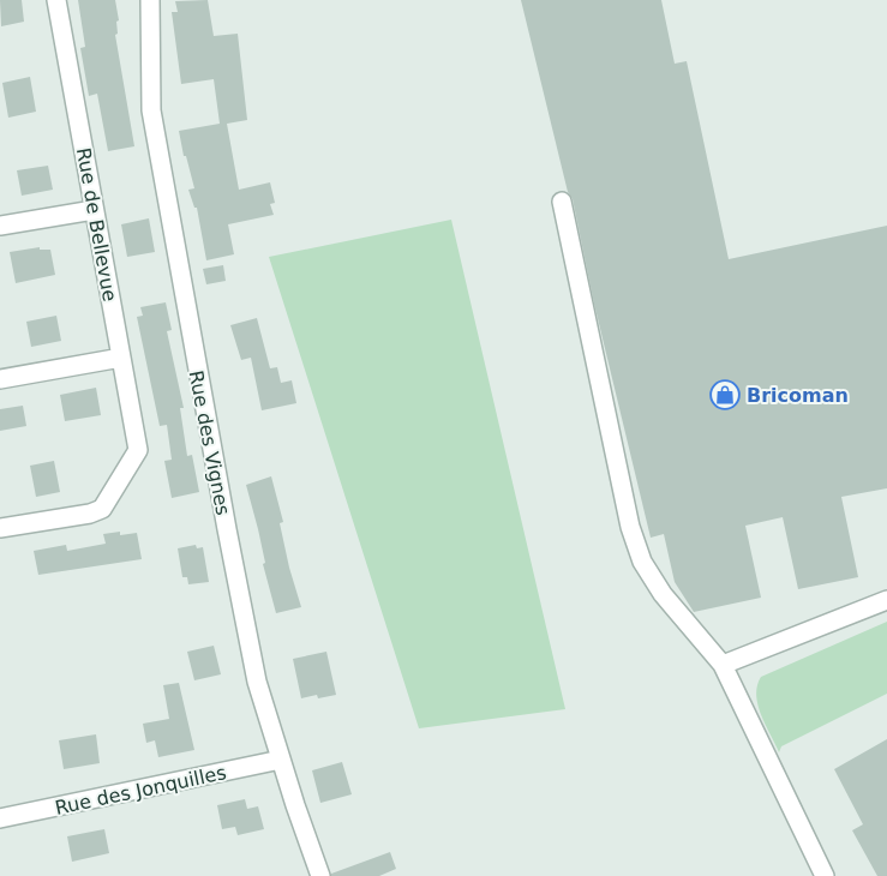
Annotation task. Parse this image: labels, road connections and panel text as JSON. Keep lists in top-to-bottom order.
{
  "streets": {
    "street": ["Rue de Bellevue", "Rue des Vignes", "Rue des Jonquilles"]
  },
  "crossings": [
    ["Rue des Vignes", "Rue des Jonquilles"]
  ],
  "places": {
    "shop": ["Bricoman"]
  }
}
